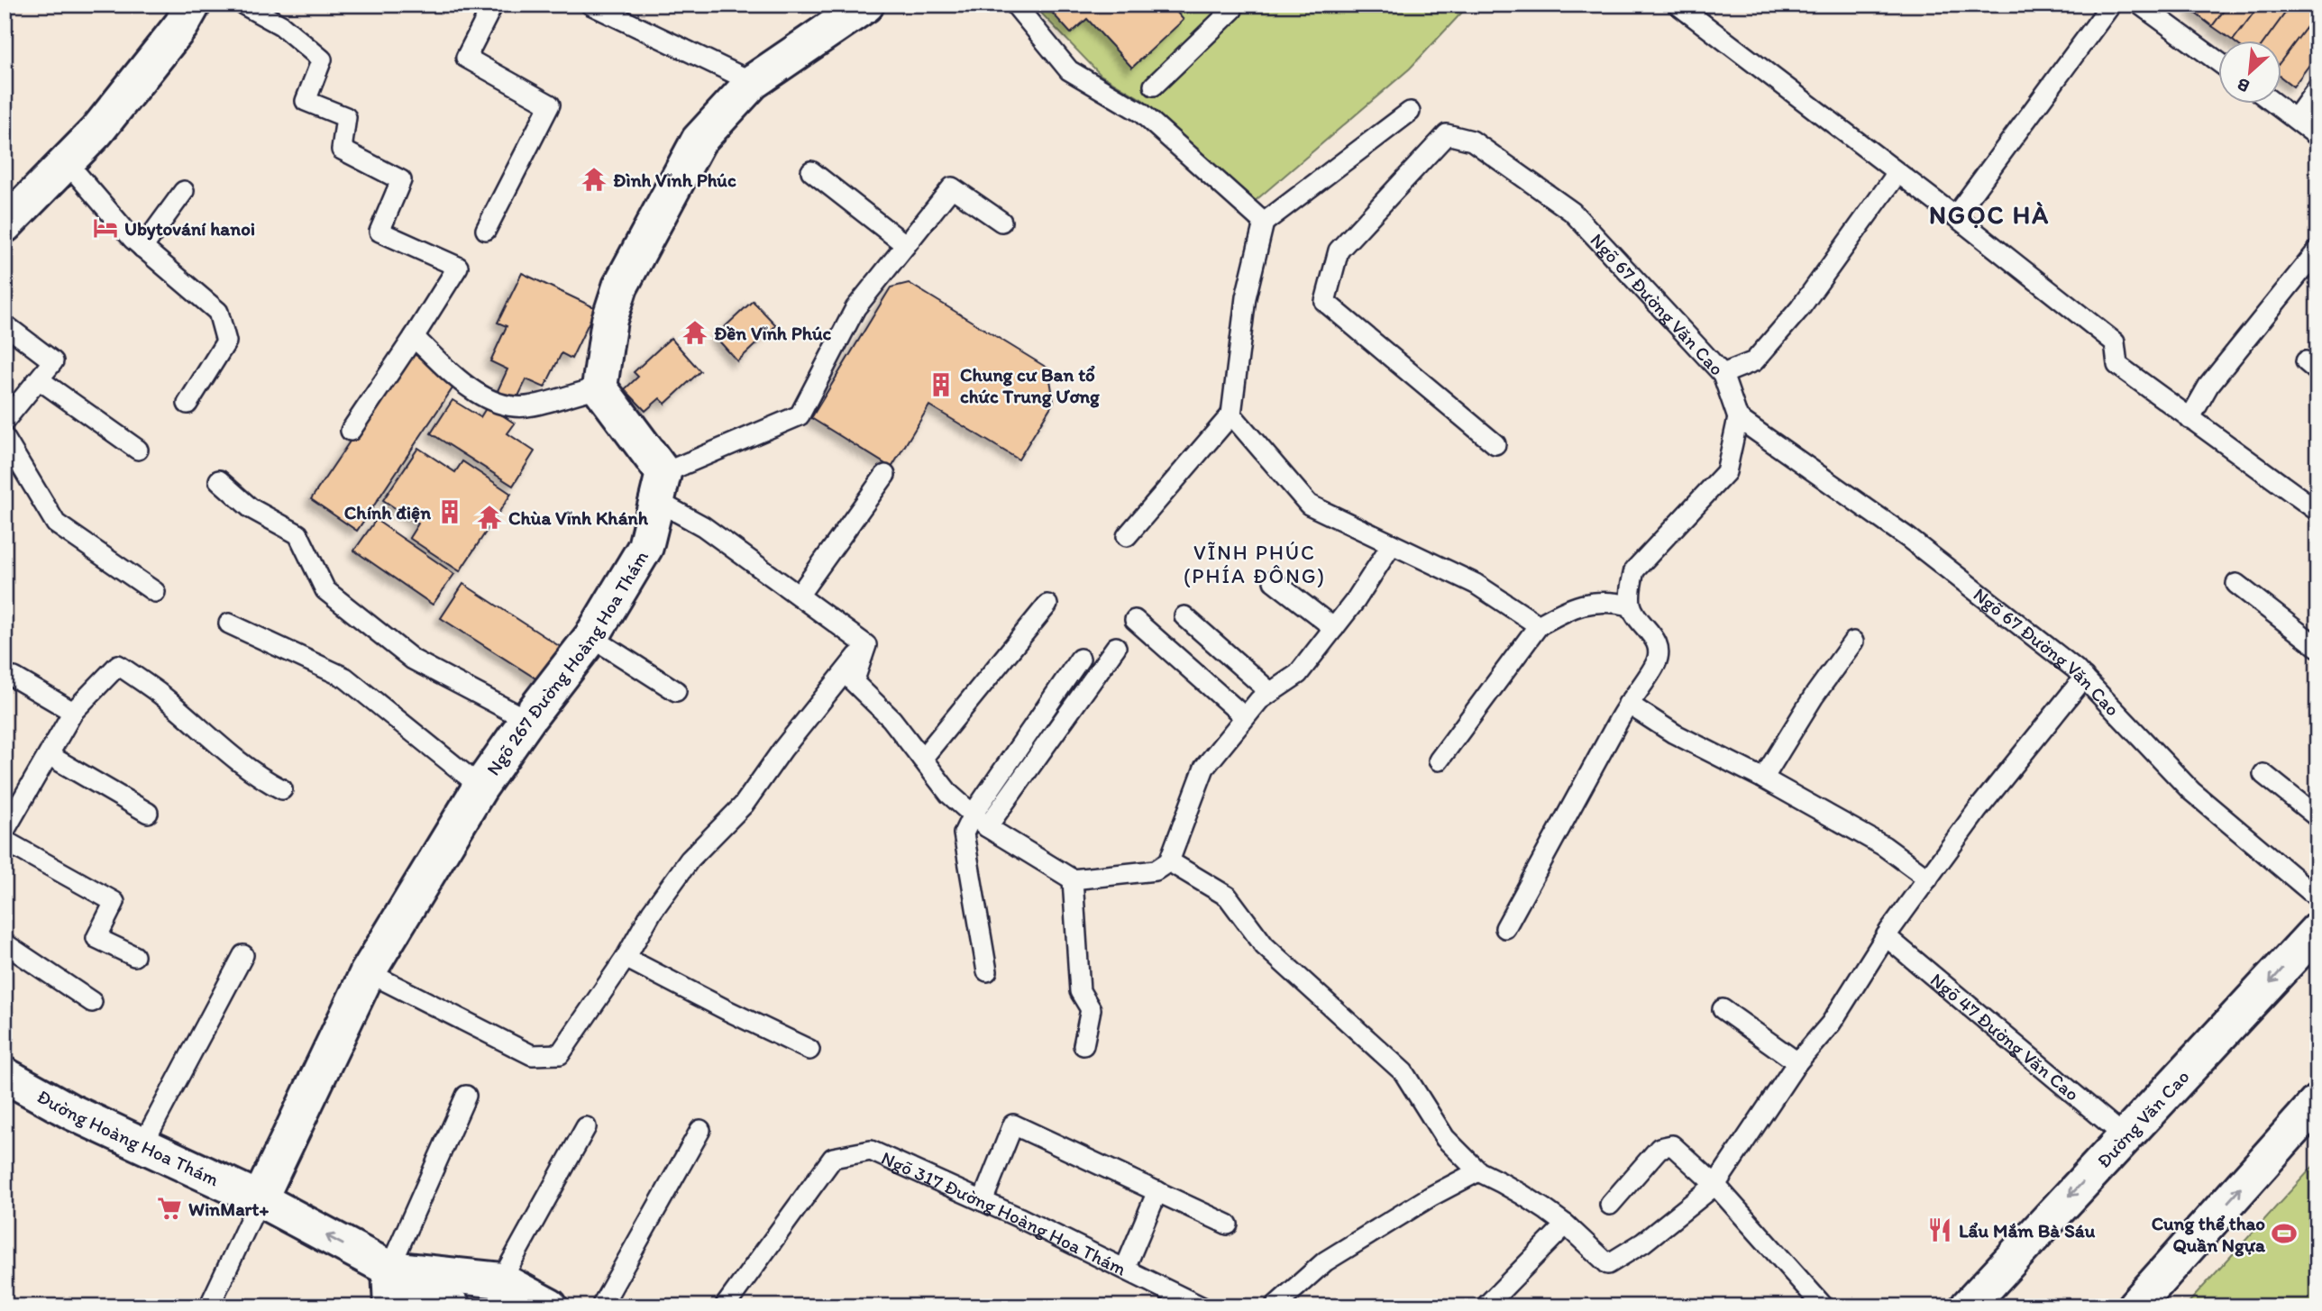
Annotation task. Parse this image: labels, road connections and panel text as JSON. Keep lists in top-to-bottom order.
{
  "streets": {
    "street": ["Ngõ 267 Đường Hoàng Hoa Thám", "Đường Văn Cao", "Đường Hoàng Hoa Thám"],
    "lane": ["Ngõ 67 Đường Văn Cao", "Ngõ 47 Đường Văn Cao", "Ngõ 317 Đường Hoàng Hoa Thám"]
  },
  "crossings": [
    ["Ngõ 267 Đường Hoàng Hoa Thám", "Đường Hoàng Hoa Thám"],
    ["Ngõ 47 Đường Văn Cao", "Đường Văn Cao"]
  ],
  "districts": ["NGỌC HÀ", "VĨNH PHÚC (PHÍA ĐÔNG)"],
  "places": {
    "temple": ["Đình Vĩnh Phúc", "Đền Vĩnh Phúc", "Chùa Vĩnh Khánh"],
    "hotel": ["Ubytování hanoi"],
    "building": ["Chung cư Ban tổ chức Trung Ương", "Chính điện"],
    "supermarket": ["WinMart+"],
    "restaurant": ["Lẩu Mắm Bà Sáu"],
    "sports": ["Cung thể thao Quần Ngựa"]
  },
  "north": "bottom left"
}
